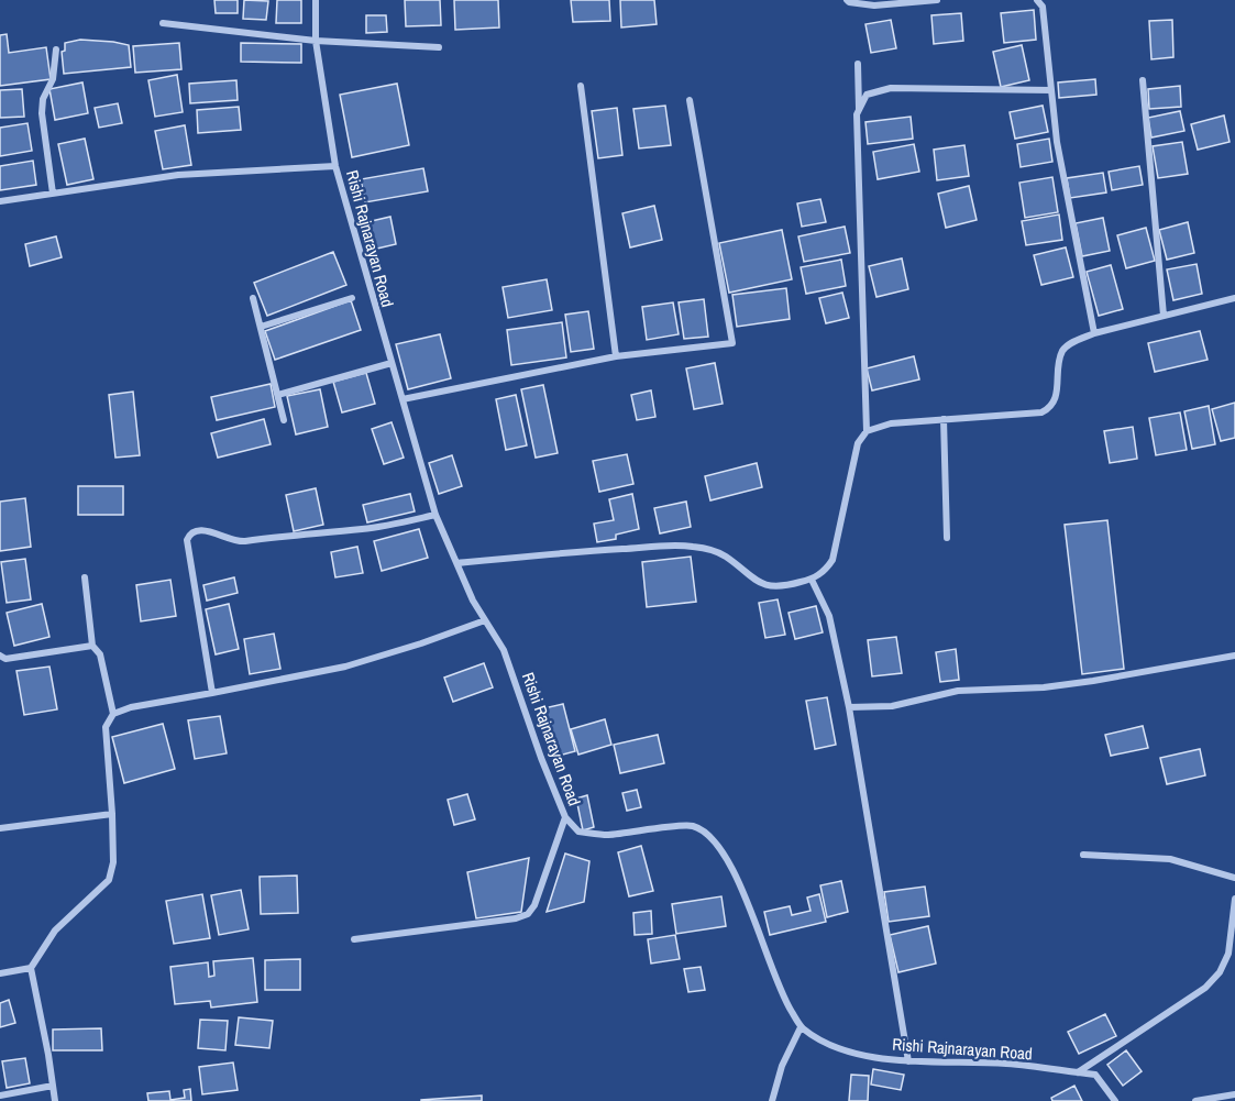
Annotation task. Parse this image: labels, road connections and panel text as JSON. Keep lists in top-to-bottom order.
{
  "streets": {
    "street": ["Rishi Rajnarayan Road"]
  }
}
